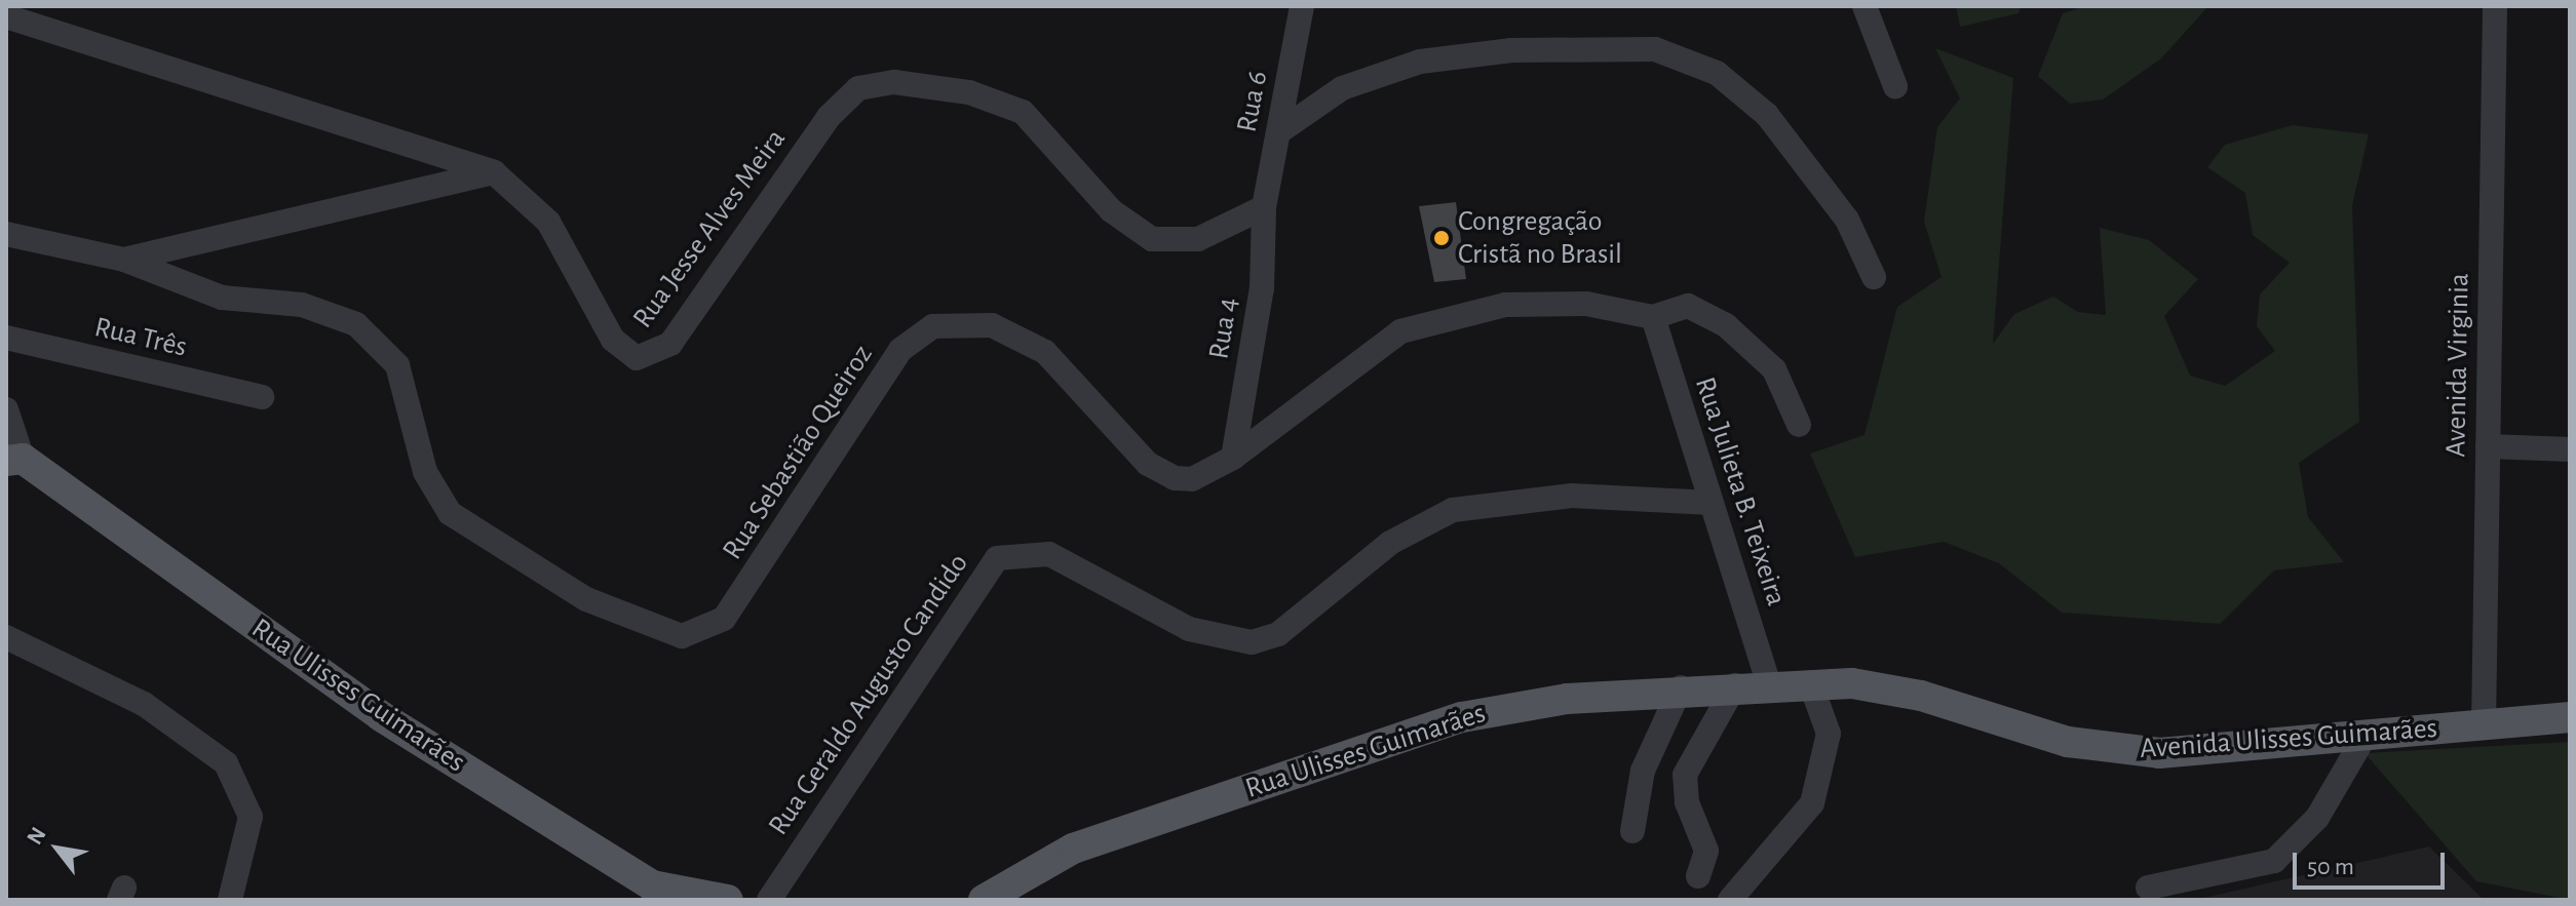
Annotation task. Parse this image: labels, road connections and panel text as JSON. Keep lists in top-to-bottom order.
{
  "streets": {
    "main road": ["Rua Ulisses Guimarães", "Avenida Ulisses Guimarães"],
    "street": [
      "Rua 6",
      "Rua Jesse Alves Meira",
      "Rua 4",
      "Rua Três",
      "Avenida Virginia",
      "Rua Sebastião Queiroz",
      "Rua Julieta B. Teixeira",
      "Rua Geraldo Augusto Candido"
    ]
  },
  "crossings": [
    ["Rua 6", "Rua Jesse Alves Meira"],
    ["Rua 6", "Rua 4"],
    ["Rua Jesse Alves Meira", "Rua 4"],
    ["Rua 4", "Rua Sebastião Queiroz"],
    ["Avenida Virginia", "Avenida Ulisses Guimarães"],
    ["Rua Sebastião Queiroz", "Rua Julieta B. Teixeira"],
    ["Rua Julieta B. Teixeira", "Rua Geraldo Augusto Candido"],
    ["Rua Julieta B. Teixeira", "Rua Ulisses Guimarães"],
    ["Rua Julieta B. Teixeira", "Avenida Ulisses Guimarães"],
    ["Rua Ulisses Guimarães", "Avenida Ulisses Guimarães"]
  ],
  "places": ["Congregação Cristã no Brasil"],
  "scale_bar": "50 m",
  "north": "top left"
}
